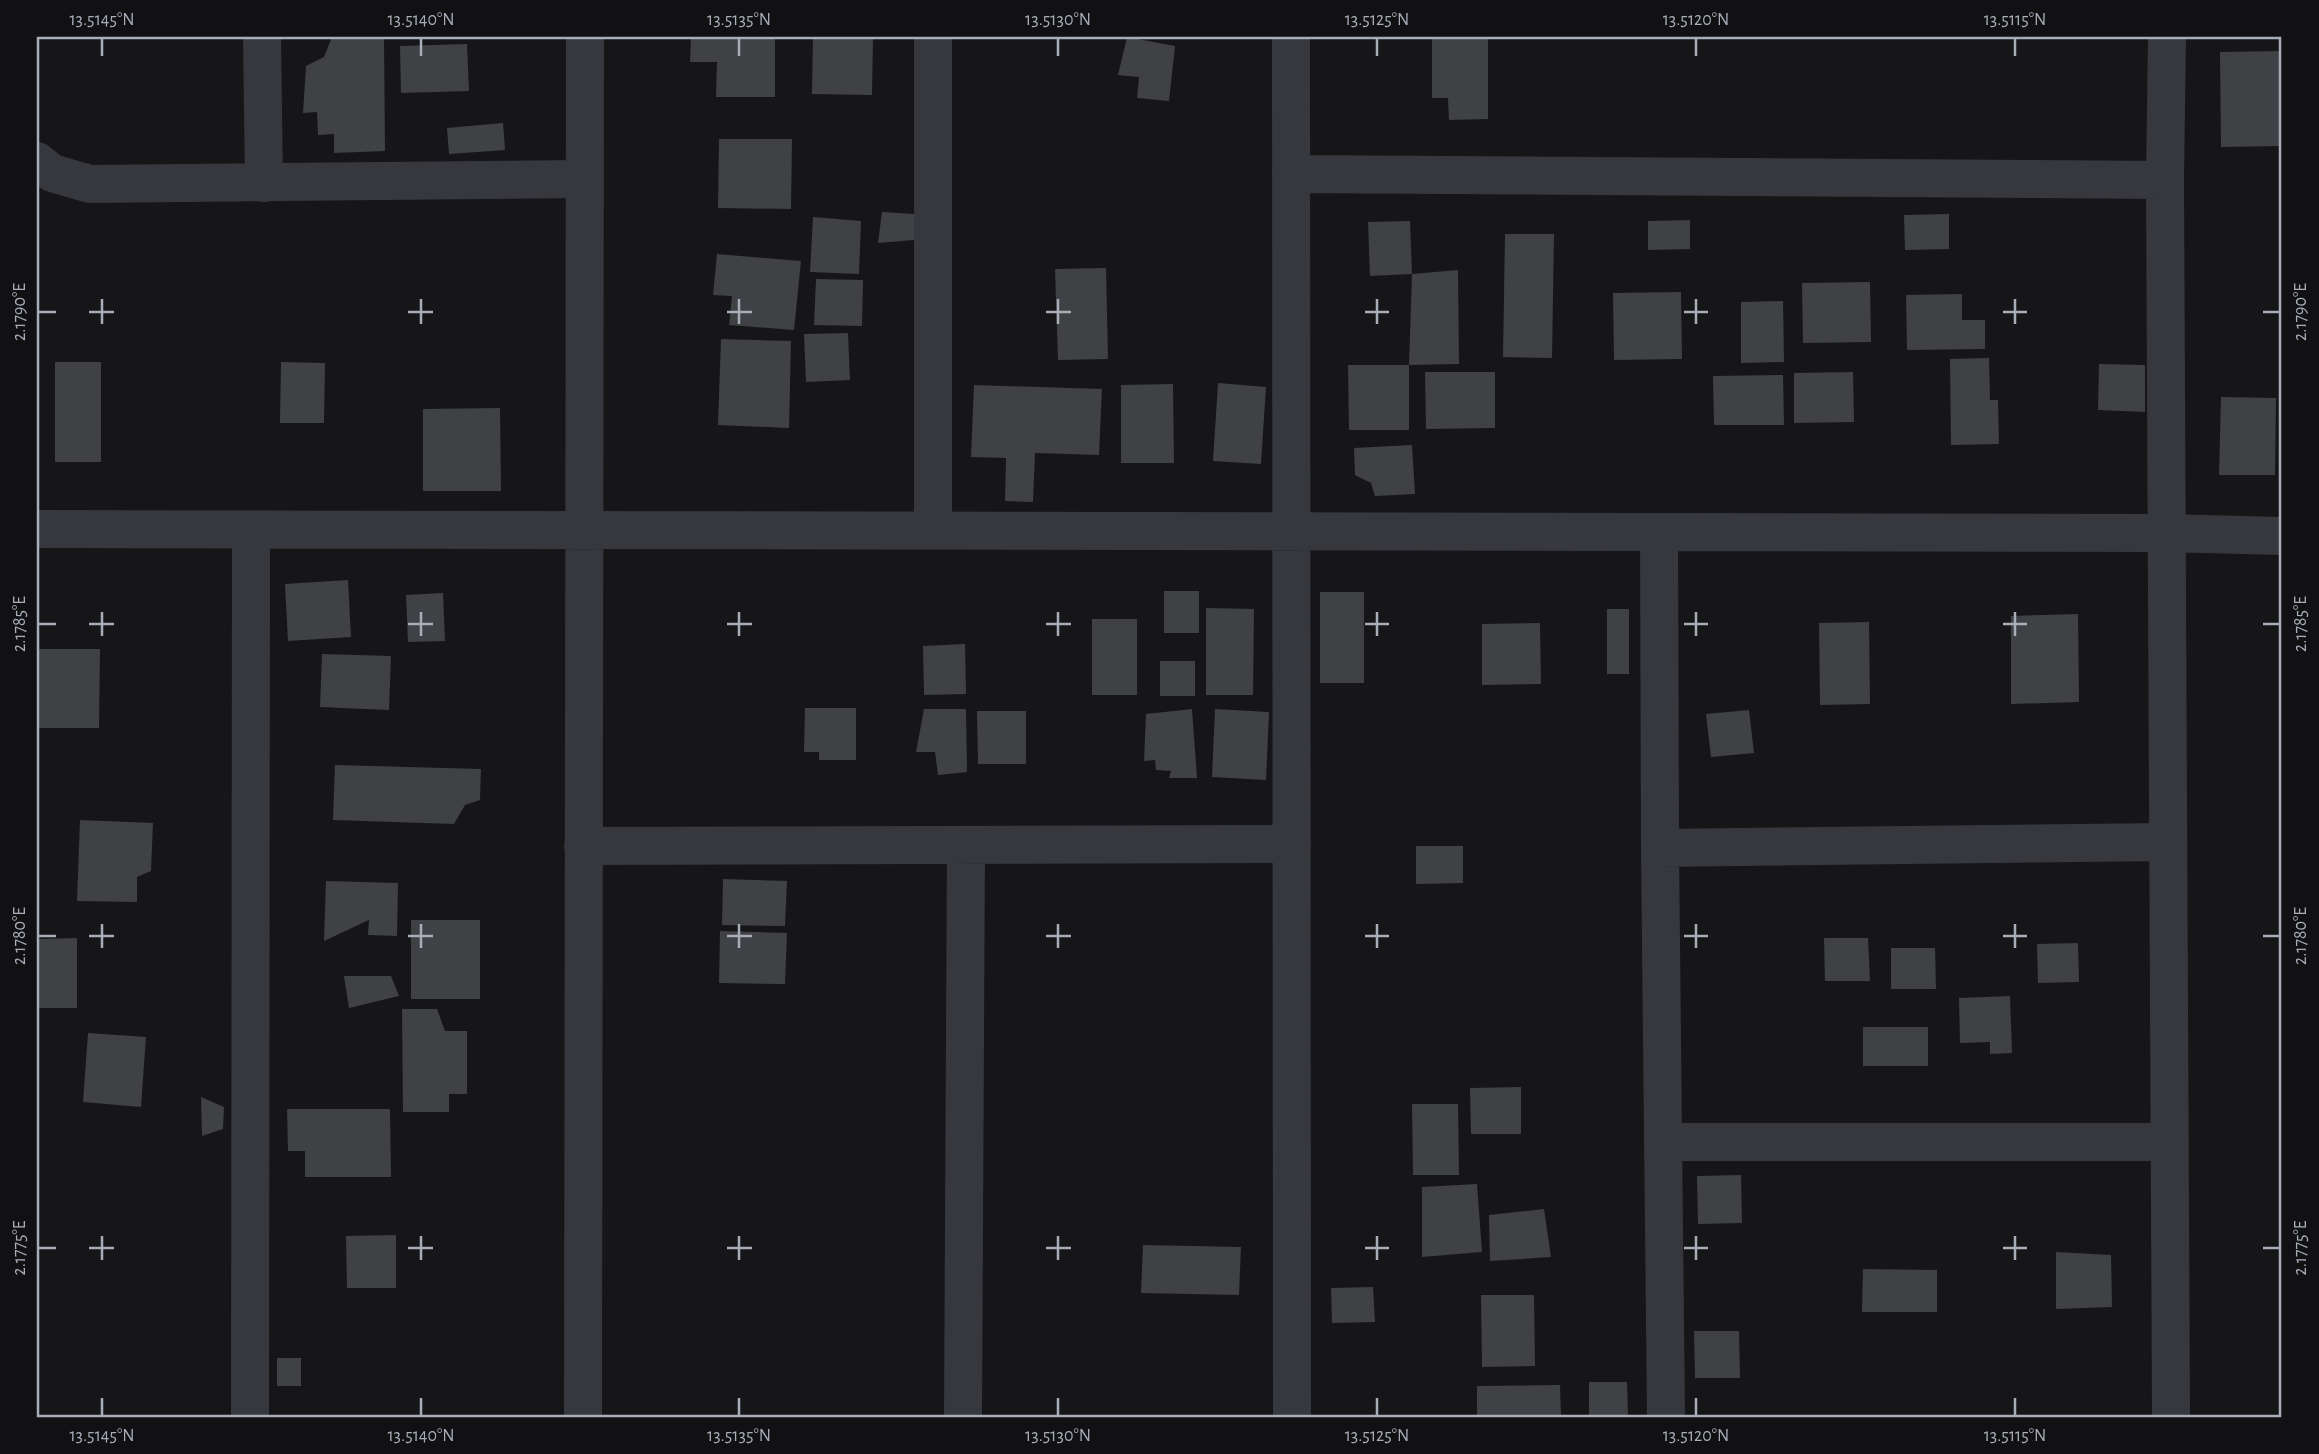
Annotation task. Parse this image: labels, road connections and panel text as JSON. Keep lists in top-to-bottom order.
{
  "coordinates": [
    "13.5145°N",
    "13.5140°N",
    "13.5135°N",
    "13.5130°N",
    "13.5125°N",
    "13.5120°N",
    "13.5115°N",
    "2.1790°E",
    "2.1785°E",
    "2.1780°E",
    "2.1775°E"
  ]
}
